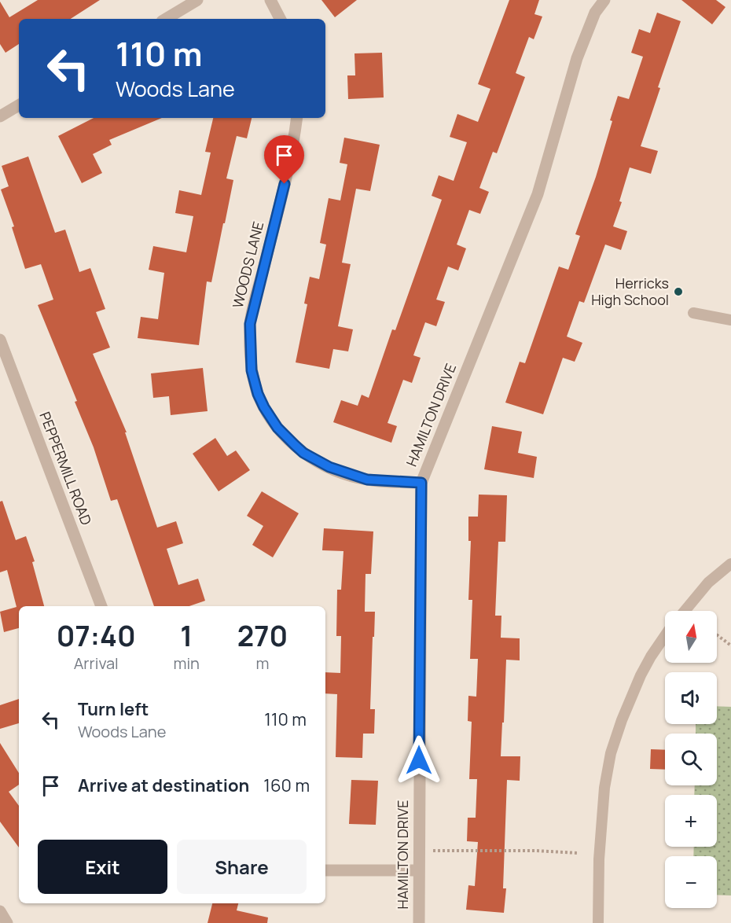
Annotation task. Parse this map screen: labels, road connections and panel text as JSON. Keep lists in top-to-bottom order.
{
  "streets": {
    "street": ["WOODS LANE", "HAMILTON DRIVE", "PEPPERMILL ROAD"]
  },
  "crossings": [
    ["WOODS LANE", "HAMILTON DRIVE"]
  ],
  "places": ["Herricks High School"],
  "north": "top",
  "page": {
    "turn": ["110 m", "Woods Lane"],
    "eta": [
      "07:40",
      "Arrival",
      "1",
      "min",
      "270",
      "m"
    ],
    "map_buttons": ["+", "−"],
    "list": [
      {
        "name": "Turn left",
        "note": "Woods Lane",
        "value": "110 m"
      },
      {
        "name": "Arrive at destination",
        "value": "160 m"
      }
    ],
    "buttons": ["Exit", "Share"]
  }
}
